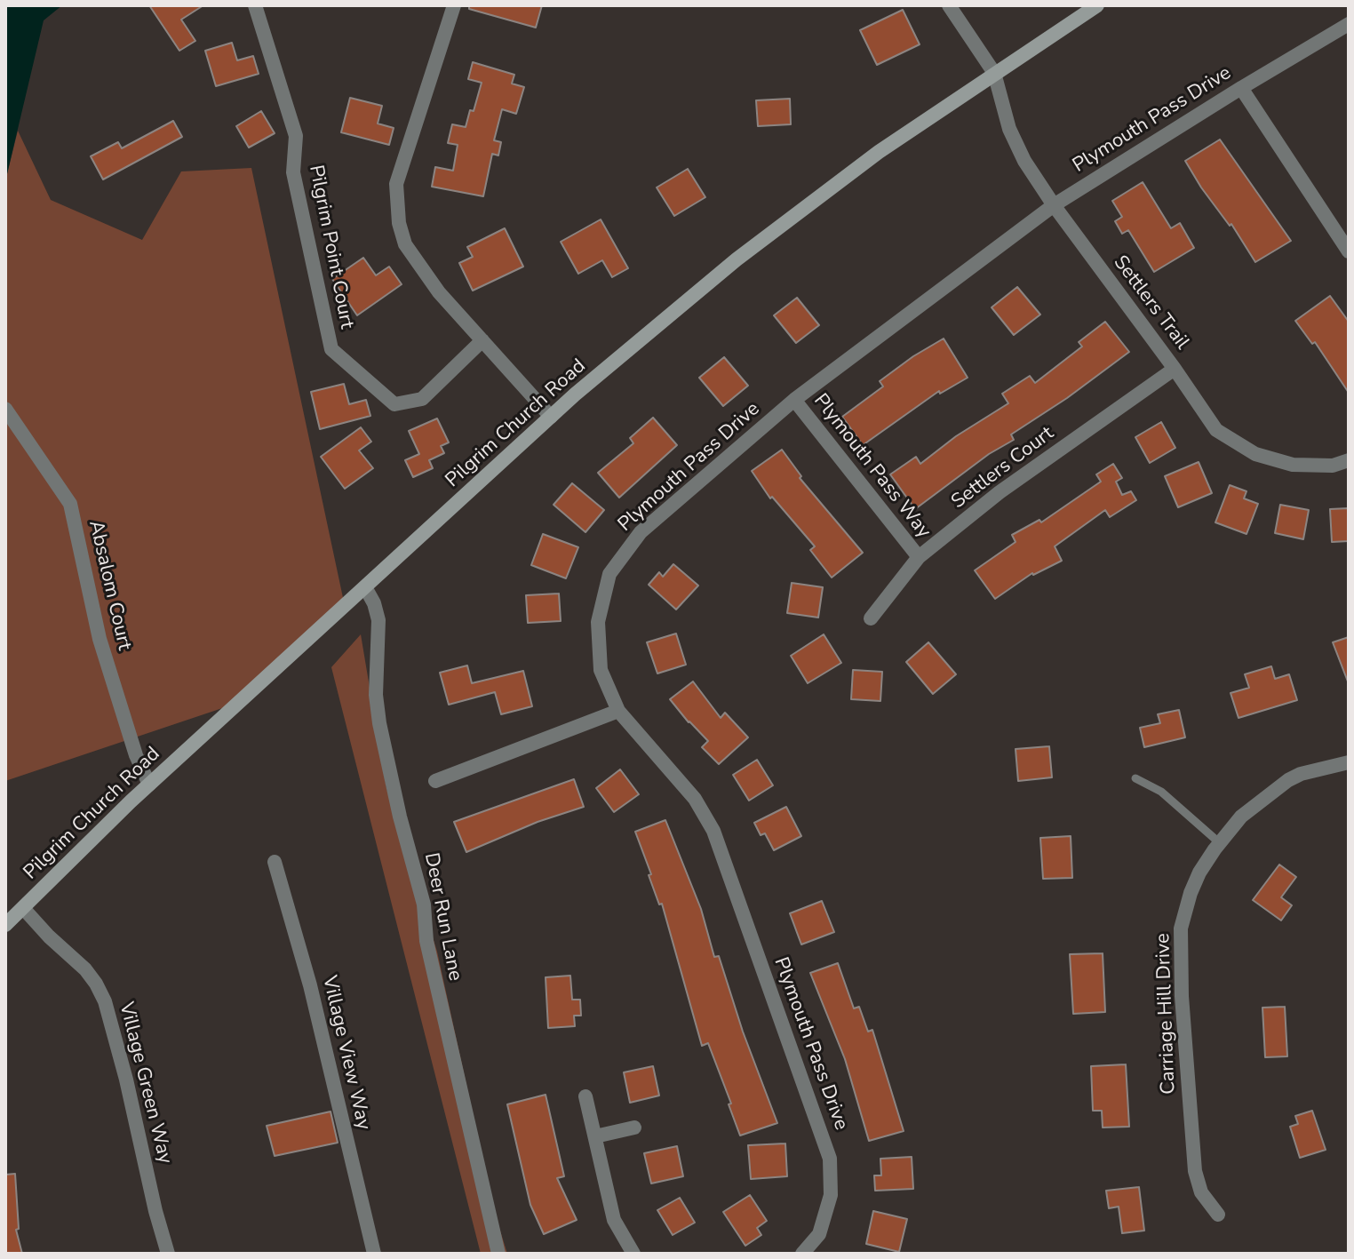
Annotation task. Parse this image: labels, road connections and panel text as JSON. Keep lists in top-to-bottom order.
{
  "streets": {
    "street": [
      "Plymouth Pass Drive",
      "Pilgrim Point Court",
      "Settlers Trail",
      "Pilgrim Church Road",
      "Plymouth Pass Way",
      "Settlers Court",
      "Absalom Court",
      "Deer Run Lane",
      "Carriage Hill Drive",
      "Village View Way",
      "Village Green Way"
    ]
  },
  "crossings": [
    ["Plymouth Pass Drive", "Settlers Trail"],
    ["Plymouth Pass Drive", "Plymouth Pass Way"],
    ["Settlers Trail", "Pilgrim Church Road"],
    ["Settlers Trail", "Settlers Court"],
    ["Pilgrim Church Road", "Absalom Court"],
    ["Pilgrim Church Road", "Deer Run Lane"],
    ["Pilgrim Church Road", "Village Green Way"],
    ["Plymouth Pass Way", "Settlers Court"]
  ]
}
